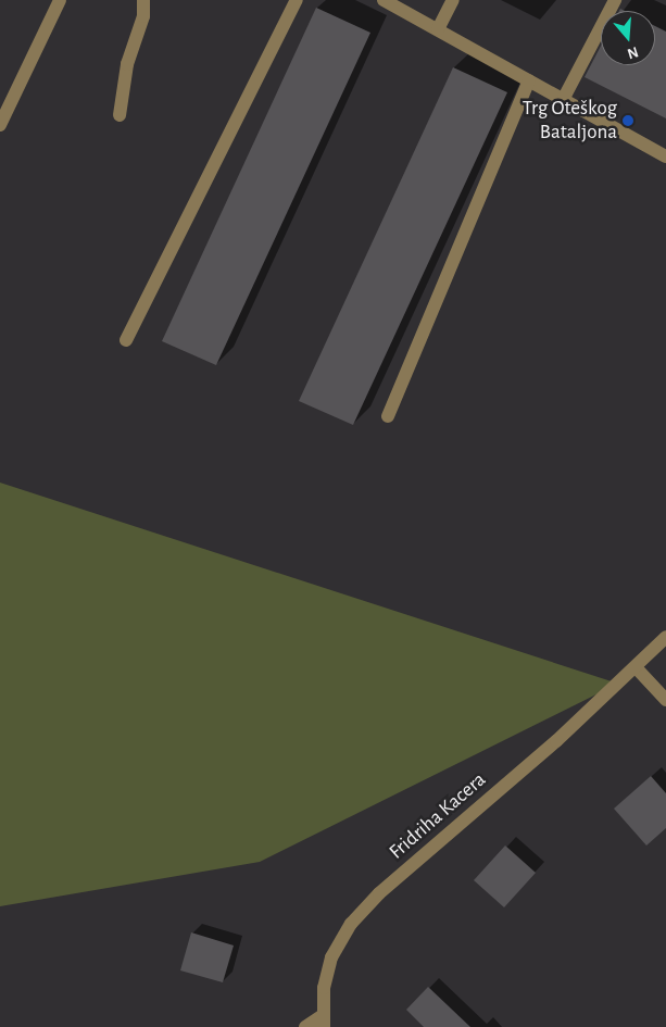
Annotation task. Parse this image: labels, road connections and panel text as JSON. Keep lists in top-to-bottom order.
{
  "streets": {
    "street": ["Fridriha Kacera"]
  },
  "places": ["Trg Oteškog Bataljona"],
  "north": "bottom"
}
